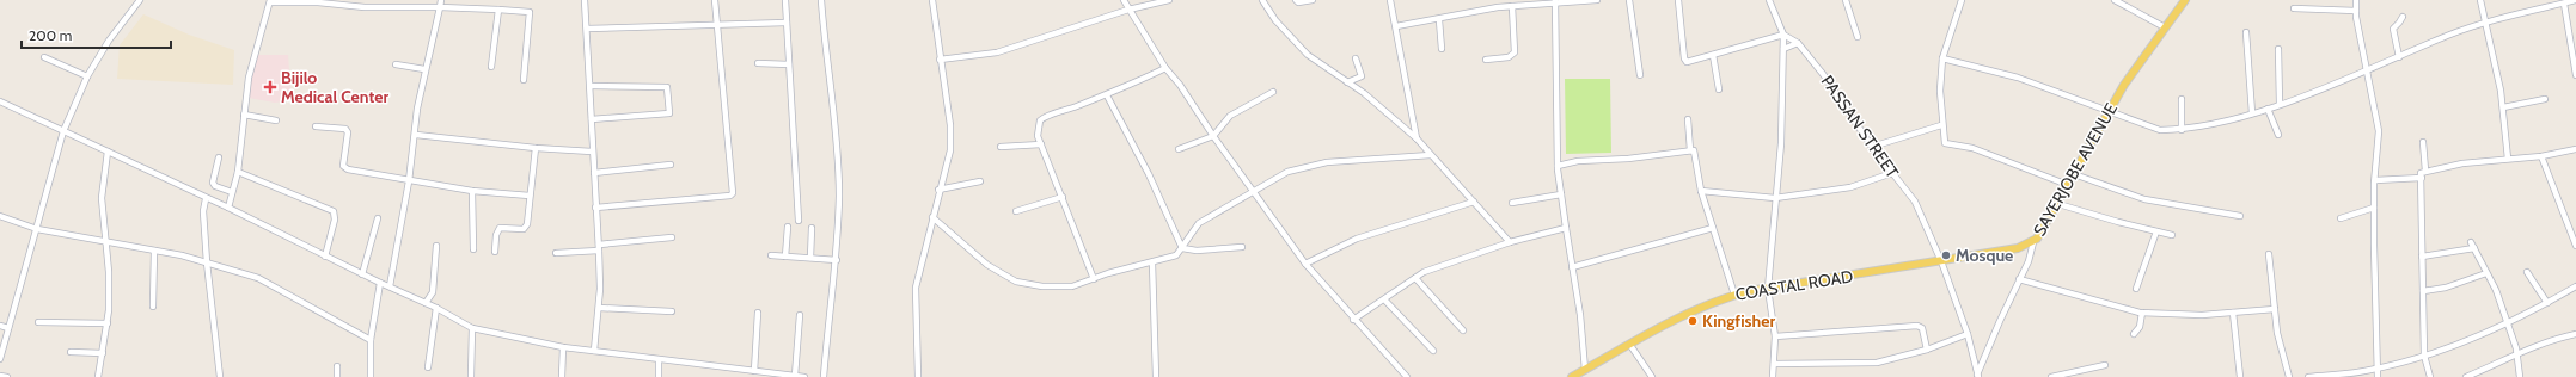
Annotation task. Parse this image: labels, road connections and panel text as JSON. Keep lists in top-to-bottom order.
{
  "streets": {
    "main road": ["SAYERJOBE AVENUE", "COASTAL ROAD"],
    "street": ["PASSAN STREET"]
  },
  "crossings": [
    ["PASSAN STREET", "SAYERJOBE AVENUE"],
    ["PASSAN STREET", "COASTAL ROAD"],
    ["SAYERJOBE AVENUE", "COASTAL ROAD"]
  ],
  "places": {
    "health": ["Bijilo Medical Center"],
    "other": ["Mosque", "Kingfisher"]
  },
  "scale_bar": "200 m"
}
